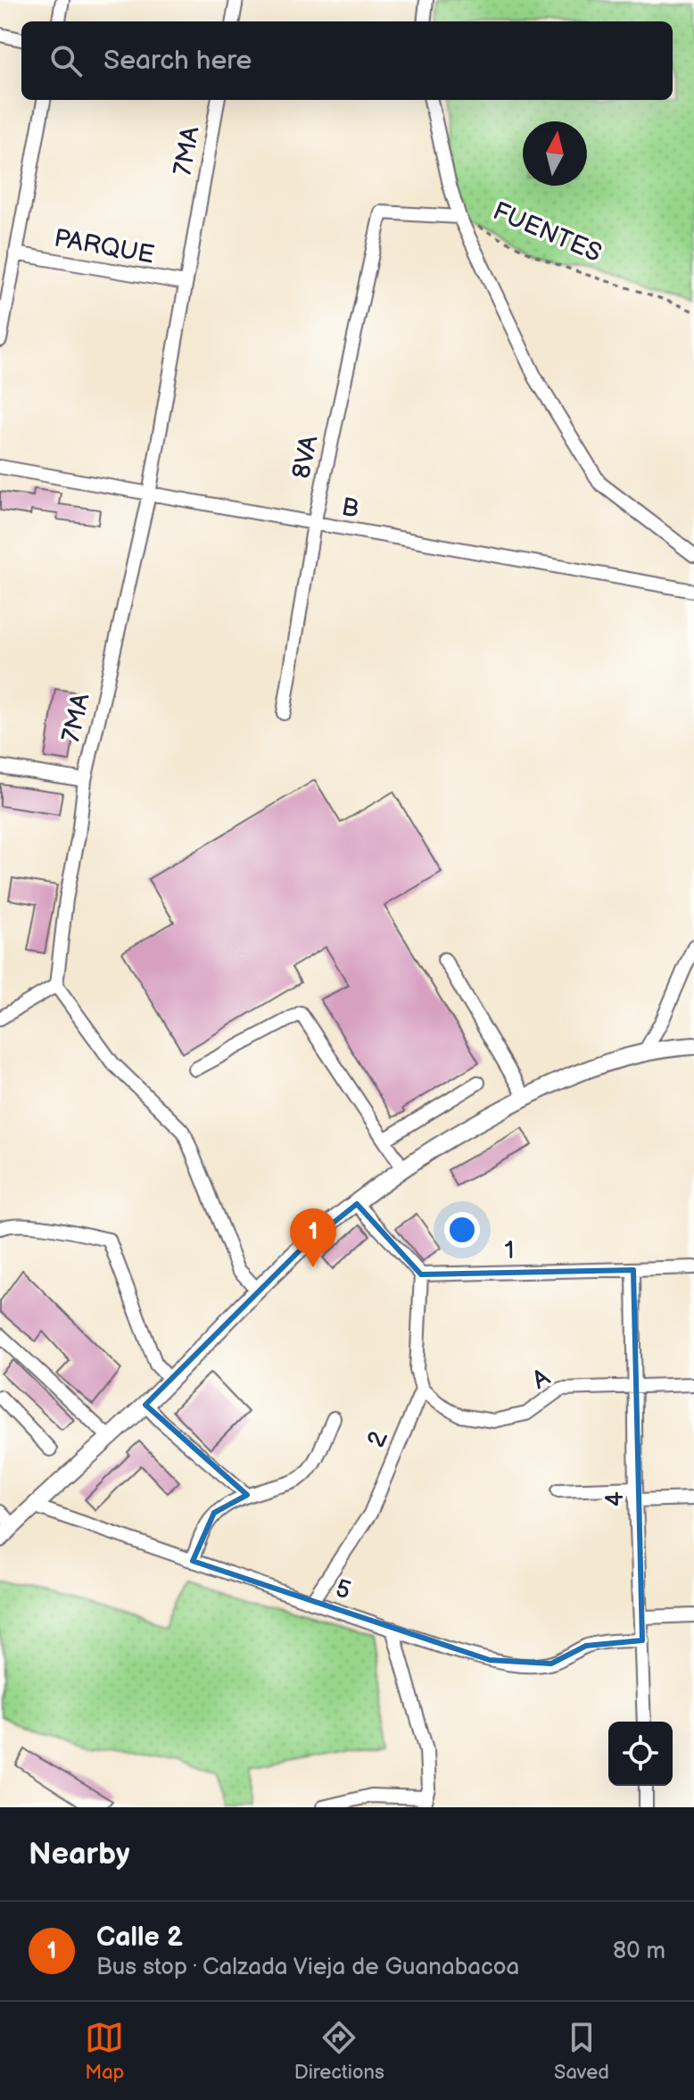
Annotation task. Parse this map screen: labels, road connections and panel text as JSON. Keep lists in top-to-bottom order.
{
  "streets": {
    "street": [
      "7MA",
      "FUENTES",
      "PARQUE",
      "8VA",
      "B",
      "1",
      "A",
      "2",
      "4",
      "5"
    ]
  },
  "crossings": [
    ["7MA", "PARQUE"],
    ["7MA", "B"],
    ["FUENTES", "8VA"],
    ["8VA", "B"],
    ["1", "4"],
    ["A", "2"],
    ["A", "4"],
    ["2", "5"],
    ["4", "5"]
  ],
  "north": "top",
  "page": {
    "search": "Search here",
    "pins": "1",
    "heading": "Nearby",
    "list": [
      {
        "mark": "1",
        "name": "Calle 2",
        "note": "Bus stop · Calzada Vieja de Guanabacoa",
        "value": "80 m"
      }
    ],
    "nav": ["Map", "Directions", "Saved"]
  }
}
